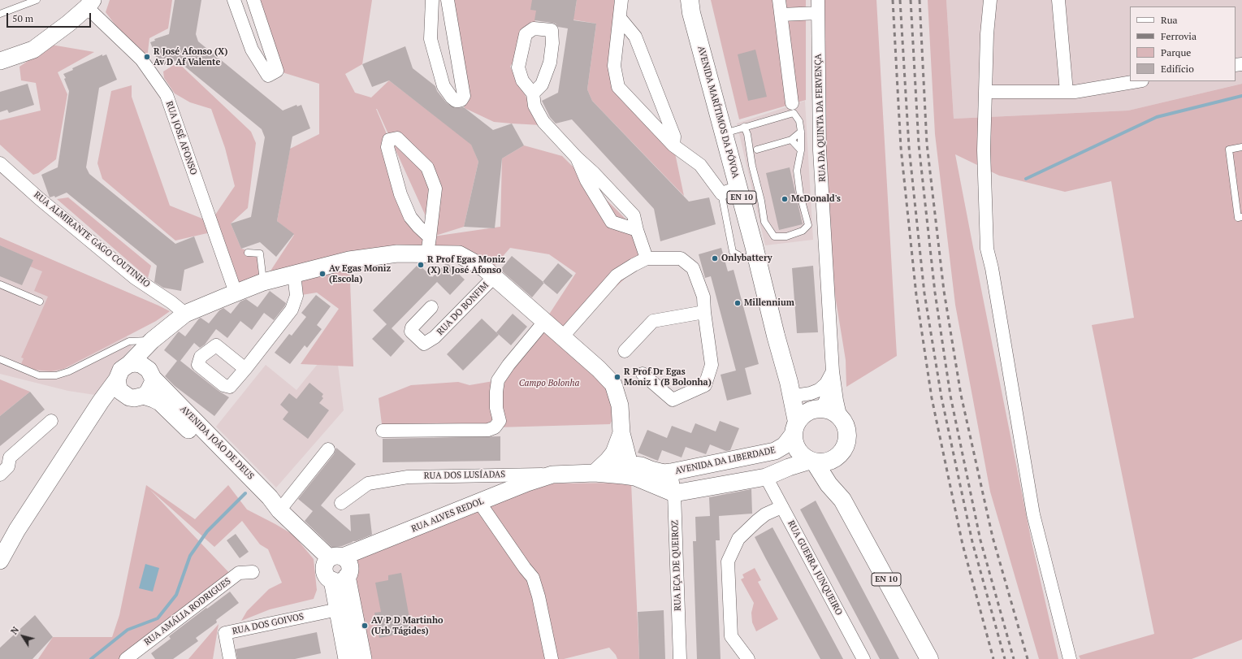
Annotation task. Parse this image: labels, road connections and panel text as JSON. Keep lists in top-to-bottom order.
{
  "streets": {
    "main road": ["AVENIDA MARÍTIMOS DA PÓVOA", "EN 10"],
    "street": [
      "RUA DA QUINTA DA FERVENÇA",
      "RUA JOSÉ AFONSO",
      "RUA ALMIRANTE GAGO COUTINHO",
      "RUA DO BONFIM",
      "AVENIDA JOÃO DE DEUS",
      "AVENIDA DA LIBERDADE",
      "RUA DOS LUSÍADAS",
      "RUA ALVES REDOL",
      "RUA EÇA DE QUEIROZ",
      "RUA GUERRA JUNQUEIRO",
      "RUA AMÁLIA RODRIGUES",
      "RUA DOS GOIVOS"
    ]
  },
  "crossings": [
    ["AVENIDA MARÍTIMOS DA PÓVOA", "RUA DA QUINTA DA FERVENÇA"],
    ["AVENIDA MARÍTIMOS DA PÓVOA", "EN 10"],
    ["AVENIDA MARÍTIMOS DA PÓVOA", "AVENIDA DA LIBERDADE"],
    ["RUA DA QUINTA DA FERVENÇA", "EN 10"],
    ["RUA DA QUINTA DA FERVENÇA", "AVENIDA DA LIBERDADE"],
    ["EN 10", "AVENIDA DA LIBERDADE"],
    ["AVENIDA JOÃO DE DEUS", "RUA ALVES REDOL"],
    ["AVENIDA DA LIBERDADE", "RUA DOS LUSÍADAS"],
    ["AVENIDA DA LIBERDADE", "RUA EÇA DE QUEIROZ"],
    ["RUA DOS LUSÍADAS", "RUA ALVES REDOL"]
  ],
  "parks": ["Campo Bolonha"],
  "places": [
    "R José Afonso (X) Av D Af Valente",
    "McDonald's",
    "Onlybattery",
    "R Prof Egas Moniz (X) R José Afonso",
    "Av Egas Moniz (Escola)",
    "Millennium",
    "R Prof Dr Egas Moniz 1 (B Bolonha)",
    "AV P D Martinho (Urb Tágides)"
  ],
  "legend": [
    "Rua",
    "Ferrovia",
    "Parque",
    "Edifício"
  ],
  "scale_bar": "50 m",
  "north": "top left"
}
